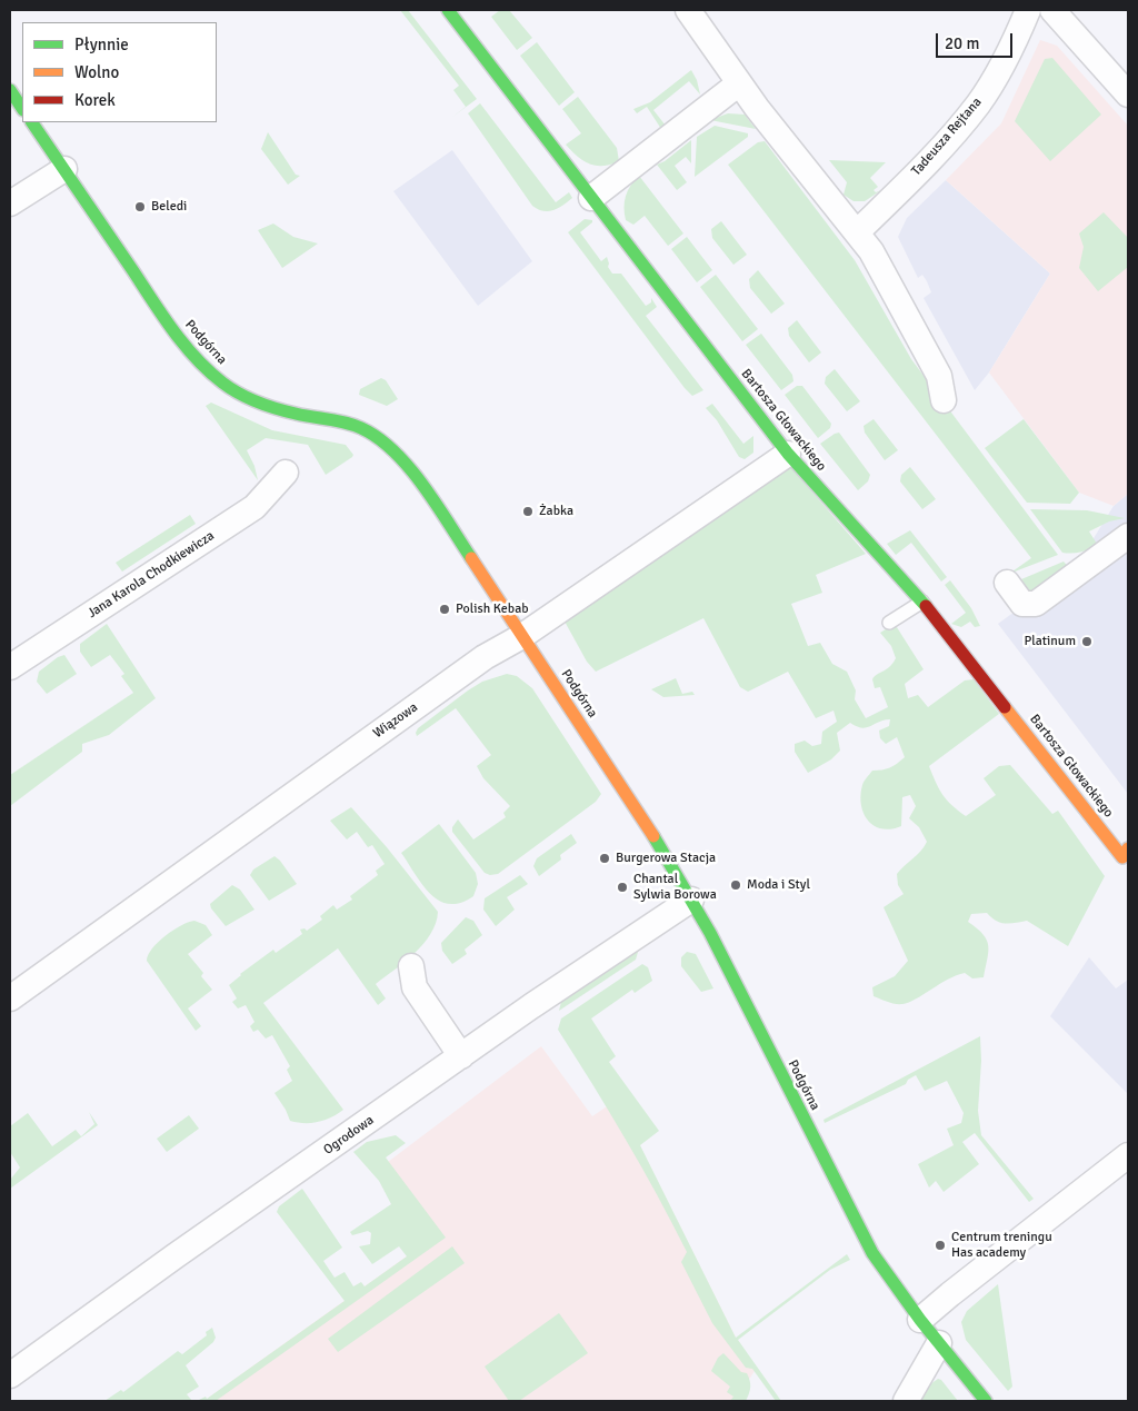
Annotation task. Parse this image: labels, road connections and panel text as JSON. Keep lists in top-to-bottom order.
{
  "streets": {
    "street": [
      "Tadeusza Rejtana",
      "Podgórna",
      "Bartosza Głowackiego",
      "Jana Karola Chodkiewicza",
      "Wiązowa",
      "Ogrodowa"
    ]
  },
  "crossings": [
    ["Podgórna", "Wiązowa"],
    ["Podgórna", "Ogrodowa"],
    ["Bartosza Głowackiego", "Wiązowa"]
  ],
  "places": [
    "Beledi",
    "Żabka",
    "Polish Kebab",
    "Platinum",
    "Burgerowa Stacja",
    "Moda i Styl",
    "Chantal Sylwia Borowa",
    "Centrum treningu Has academy"
  ],
  "legend": ["Płynnie", "Wolno", "Korek"],
  "scale_bar": "20 m"
}
